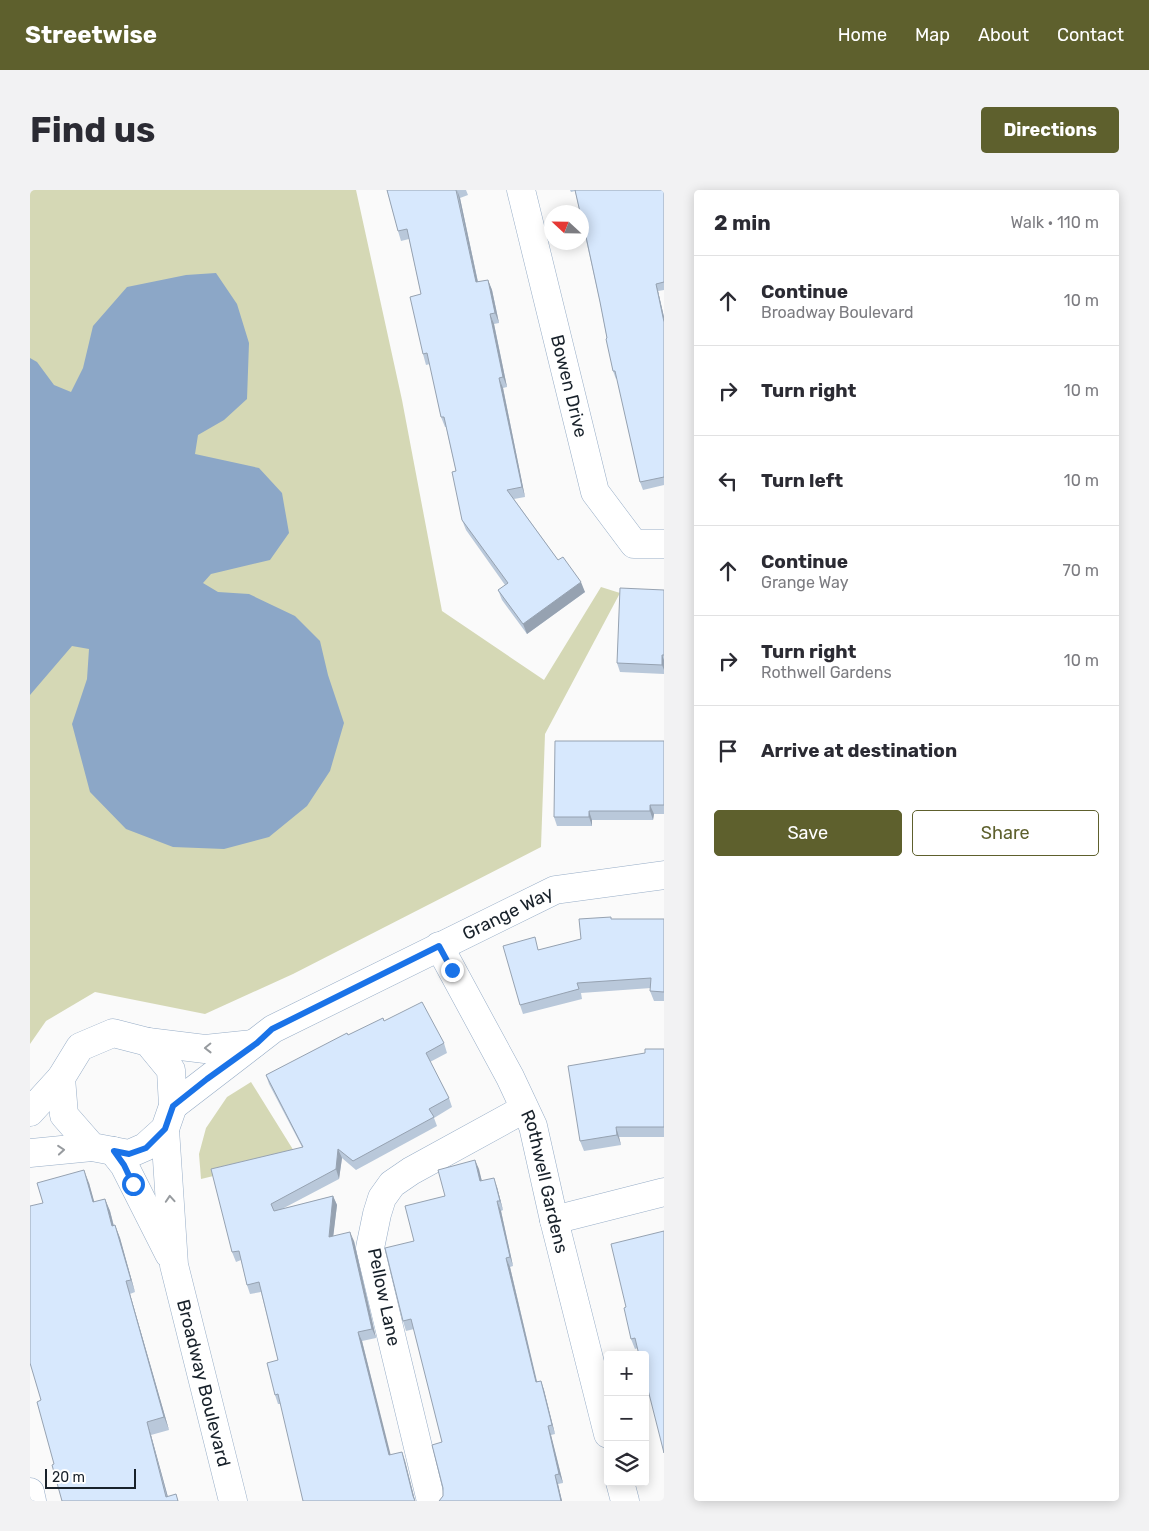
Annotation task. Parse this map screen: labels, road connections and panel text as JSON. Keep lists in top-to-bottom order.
{
  "streets": {
    "street": [
      "Bowen Drive",
      "Grange Way",
      "Rothwell Gardens",
      "Pellow Lane",
      "Broadway Boulevard"
    ]
  },
  "crossings": [
    ["Grange Way", "Rothwell Gardens"],
    ["Grange Way", "Broadway Boulevard"],
    ["Rothwell Gardens", "Pellow Lane"]
  ],
  "scale_bar": "20 m",
  "north": "left",
  "page": {
    "header": "Streetwise",
    "nav": [
      "Home",
      "Map",
      "About",
      "Contact"
    ],
    "buttons": [
      "Directions",
      ["Save", "Share"]
    ],
    "title": "Find us",
    "heading": ["2 min", "Walk · 110 m"],
    "list": [
      ["Continue", "Broadway Boulevard", "10 m"],
      ["Turn right", "10 m"],
      ["Turn left", "10 m"],
      ["Continue", "Grange Way", "70 m"],
      ["Turn right", "Rothwell Gardens", "10 m"],
      "Arrive at destination"
    ],
    "map_buttons": ["+", "−"],
    "scale": "20 m"
  }
}
